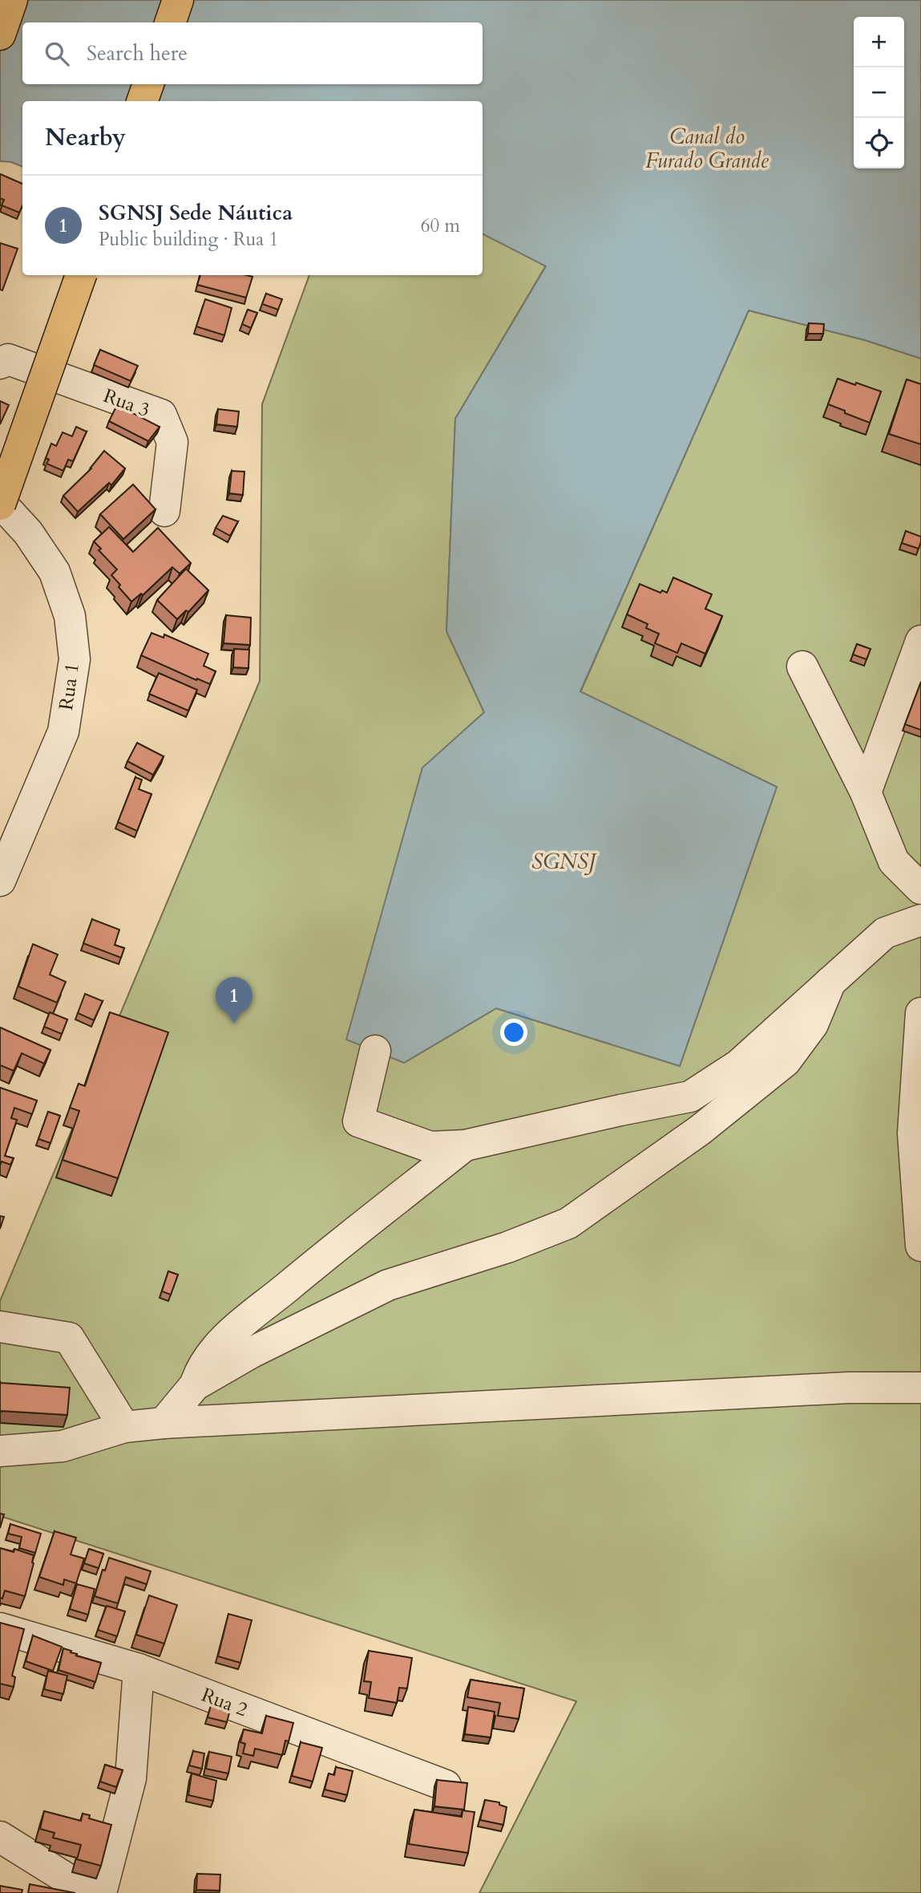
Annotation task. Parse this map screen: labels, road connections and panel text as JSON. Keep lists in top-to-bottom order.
{
  "streets": {
    "street": ["Rua 3", "Rua 1", "Rua 2"]
  },
  "water": ["Canal do Furado Grande", "SGNSJ"],
  "page": {
    "map_buttons": ["+", "−"],
    "search": "Search here",
    "heading": "Nearby",
    "list": [
      {
        "mark": "1",
        "name": "SGNSJ Sede Náutica",
        "note": "Public building · Rua 1",
        "value": "60 m"
      }
    ],
    "pins": "1"
  }
}
